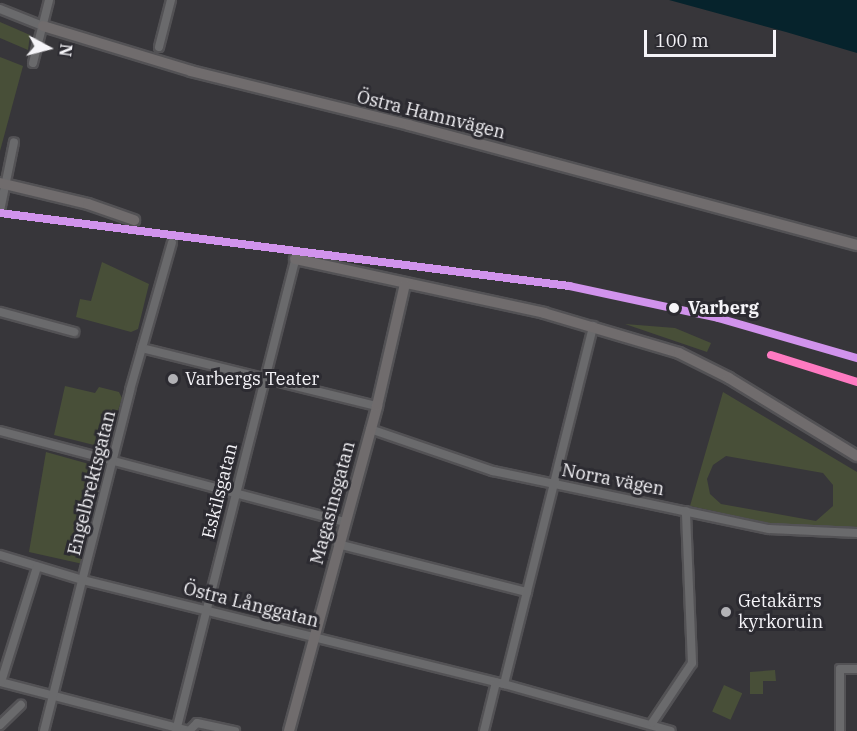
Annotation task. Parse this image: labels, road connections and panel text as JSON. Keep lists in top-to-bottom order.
{
  "streets": {
    "street": [
      "Östra Hamnvägen",
      "Norra vägen",
      "Engelbrektsgatan",
      "Eskilsgatan",
      "Magasinsgatan",
      "Östra Långgatan"
    ]
  },
  "crossings": [
    ["Norra vägen", "Magasinsgatan"],
    ["Engelbrektsgatan", "Östra Långgatan"],
    ["Eskilsgatan", "Östra Långgatan"],
    ["Magasinsgatan", "Östra Långgatan"]
  ],
  "places": ["Varberg", "Varbergs Teater", "Getakärrs kyrkoruin"],
  "lines": ["rail line 100"],
  "scale_bar": "100 m",
  "north": "right"
}
